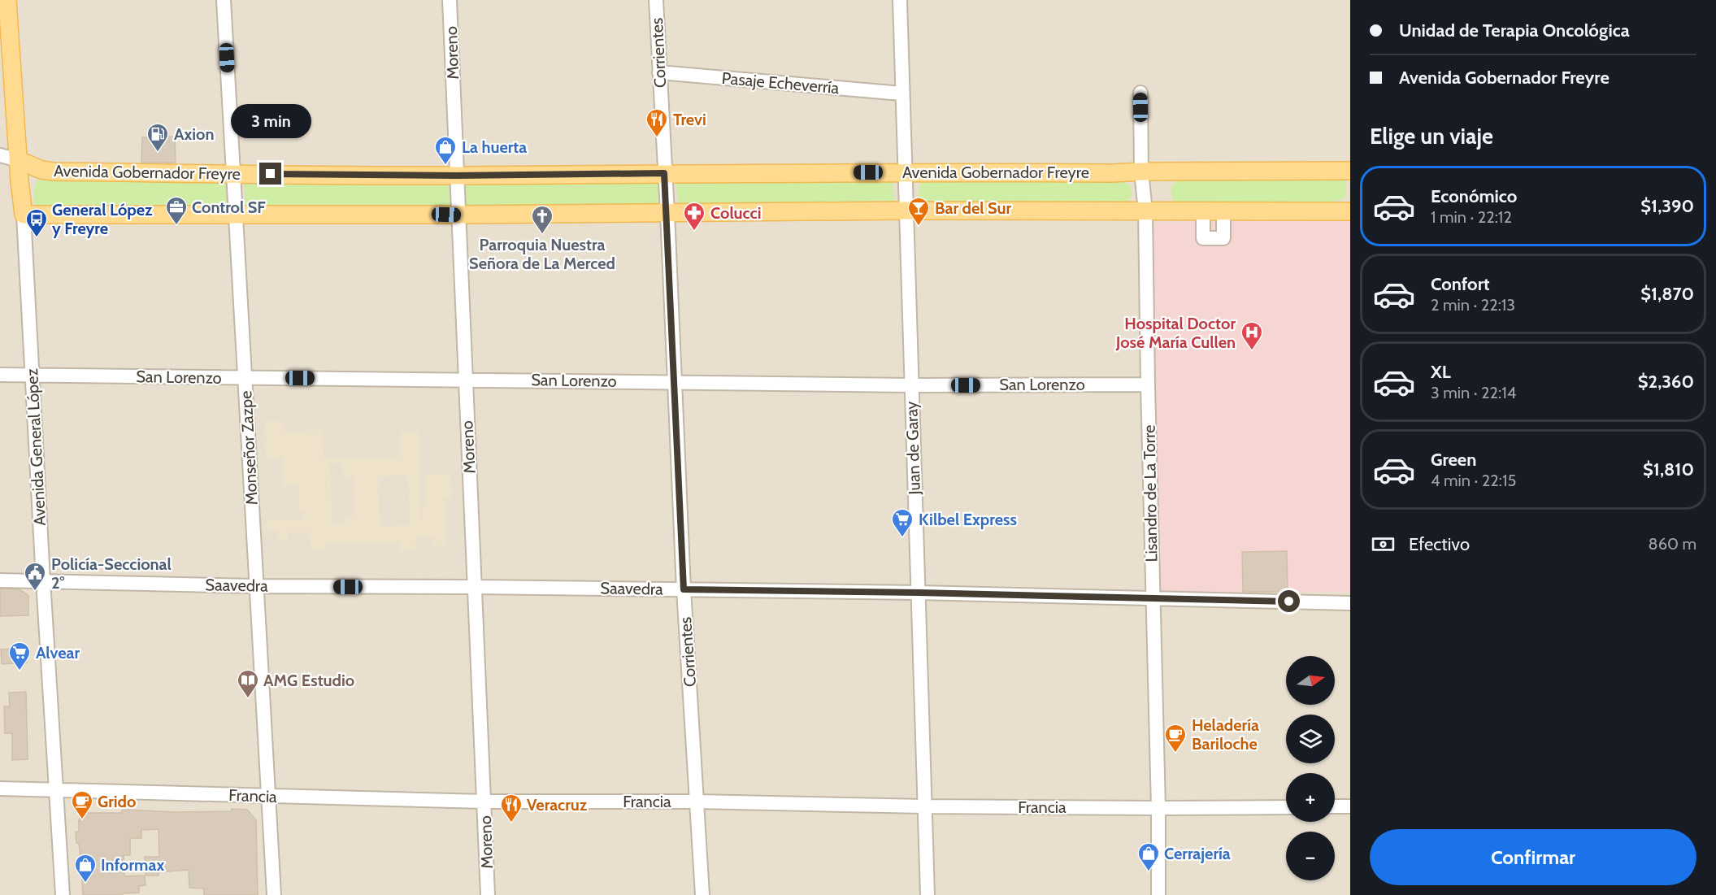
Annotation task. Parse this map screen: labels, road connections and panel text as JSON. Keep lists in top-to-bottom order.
{
  "streets": {
    "main road": ["Avenida Gobernador Freyre", "Avenida General López"],
    "street": [
      "Moreno",
      "Corrientes",
      "Pasaje Echeverría",
      "San Lorenzo",
      "Monseñor Zazpe",
      "Juan de Garay",
      "Lisandro de La Torre",
      "Saavedra",
      "Francia"
    ]
  },
  "crossings": [
    ["Moreno", "Avenida Gobernador Freyre"],
    ["Moreno", "San Lorenzo"],
    ["Moreno", "Saavedra"],
    ["Moreno", "Francia"],
    ["Corrientes", "Pasaje Echeverría"],
    ["Corrientes", "Avenida Gobernador Freyre"],
    ["Corrientes", "San Lorenzo"],
    ["Corrientes", "Saavedra"],
    ["Corrientes", "Francia"],
    ["Pasaje Echeverría", "Juan de Garay"],
    ["Avenida Gobernador Freyre", "Avenida General López"],
    ["Avenida Gobernador Freyre", "Monseñor Zazpe"],
    ["Avenida Gobernador Freyre", "Juan de Garay"],
    ["Avenida Gobernador Freyre", "Lisandro de La Torre"],
    ["San Lorenzo", "Avenida General López"],
    ["San Lorenzo", "Monseñor Zazpe"],
    ["San Lorenzo", "Juan de Garay"],
    ["San Lorenzo", "Lisandro de La Torre"],
    ["Avenida General López", "Saavedra"],
    ["Avenida General López", "Francia"],
    ["Monseñor Zazpe", "Saavedra"],
    ["Monseñor Zazpe", "Francia"],
    ["Juan de Garay", "Saavedra"],
    ["Juan de Garay", "Francia"],
    ["Lisandro de La Torre", "Saavedra"],
    ["Lisandro de La Torre", "Francia"]
  ],
  "places": {
    "restaurant": ["Trevi", "Veracruz"],
    "fuel station": ["Axion"],
    "shop": ["La huerta", "Cerrajería", "Informax"],
    "office": ["Control SF"],
    "bar": ["Bar del Sur"],
    "pharmacy": ["Colucci"],
    "church": ["Parroquia Nuestra Señora de La Merced"],
    "bus stop": ["General López y Freyre"],
    "hospital": ["Hospital Doctor José María Cullen"],
    "supermarket": ["Kilbel Express", "Alvear"],
    "public building": ["Policía-Seccional 2°"],
    "library": ["AMG Estudio"],
    "cafe": ["Heladería Bariloche", "Grido"]
  },
  "north": "right",
  "page": {
    "banner": ["Unidad de Terapia Oncológica", "Avenida Gobernador Freyre"],
    "bubble": "3 min",
    "heading": "Elige un viaje",
    "list": [
      {
        "name": "Económico",
        "note": "1 min · 22:12",
        "value": "$1,390"
      },
      {
        "name": "Confort",
        "note": "2 min · 22:13",
        "value": "$1,870"
      },
      {
        "name": "XL",
        "note": "3 min · 22:14",
        "value": "$2,360"
      },
      {
        "name": "Green",
        "note": "4 min · 22:15",
        "value": "$1,810"
      }
    ],
    "pay": ["Efectivo", "860 m"],
    "map_buttons": ["+", "−"],
    "buttons": "Confirmar"
  }
}
